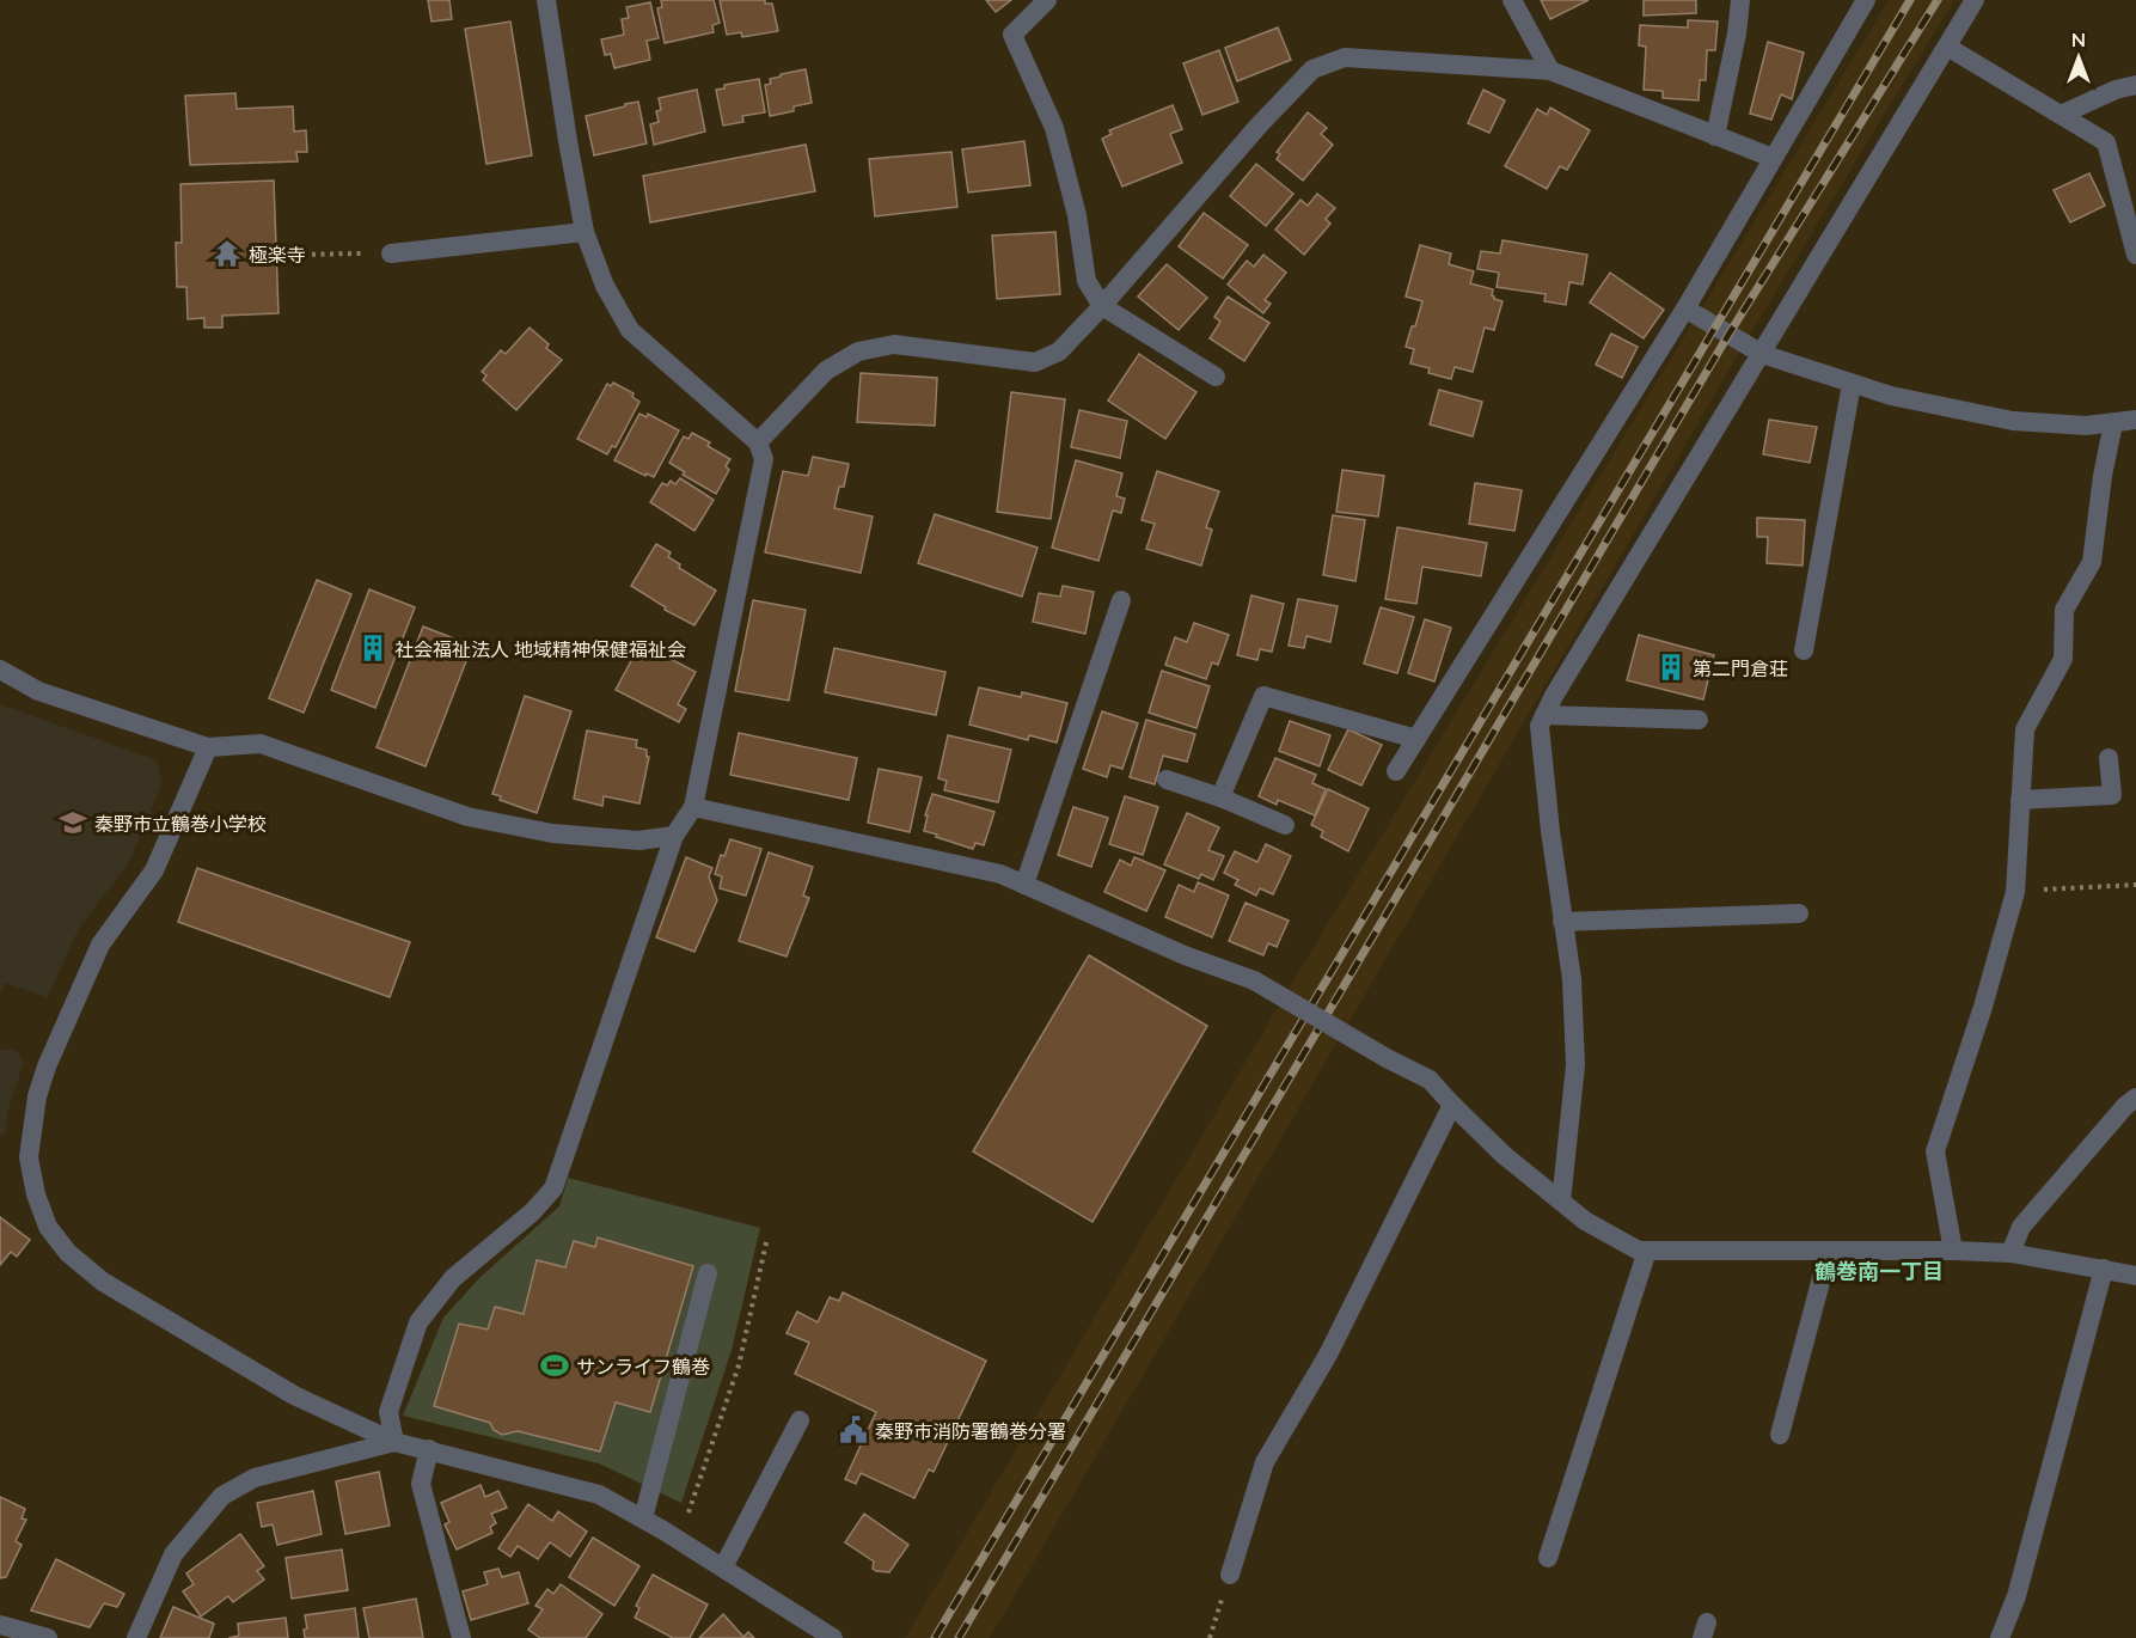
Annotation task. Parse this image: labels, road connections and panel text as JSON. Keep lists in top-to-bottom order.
{
  "districts": ["鶴巻南一丁目"],
  "places": {
    "temple": ["極楽寺"],
    "building": ["社会福祉法人 地域精神保健福祉会", "第二門倉荘"],
    "school or university": ["秦野市立鶴巻小学校"],
    "sports": ["サンライフ鶴巻"],
    "public building": ["秦野市消防署鶴巻分署"]
  },
  "north": "top"
}
